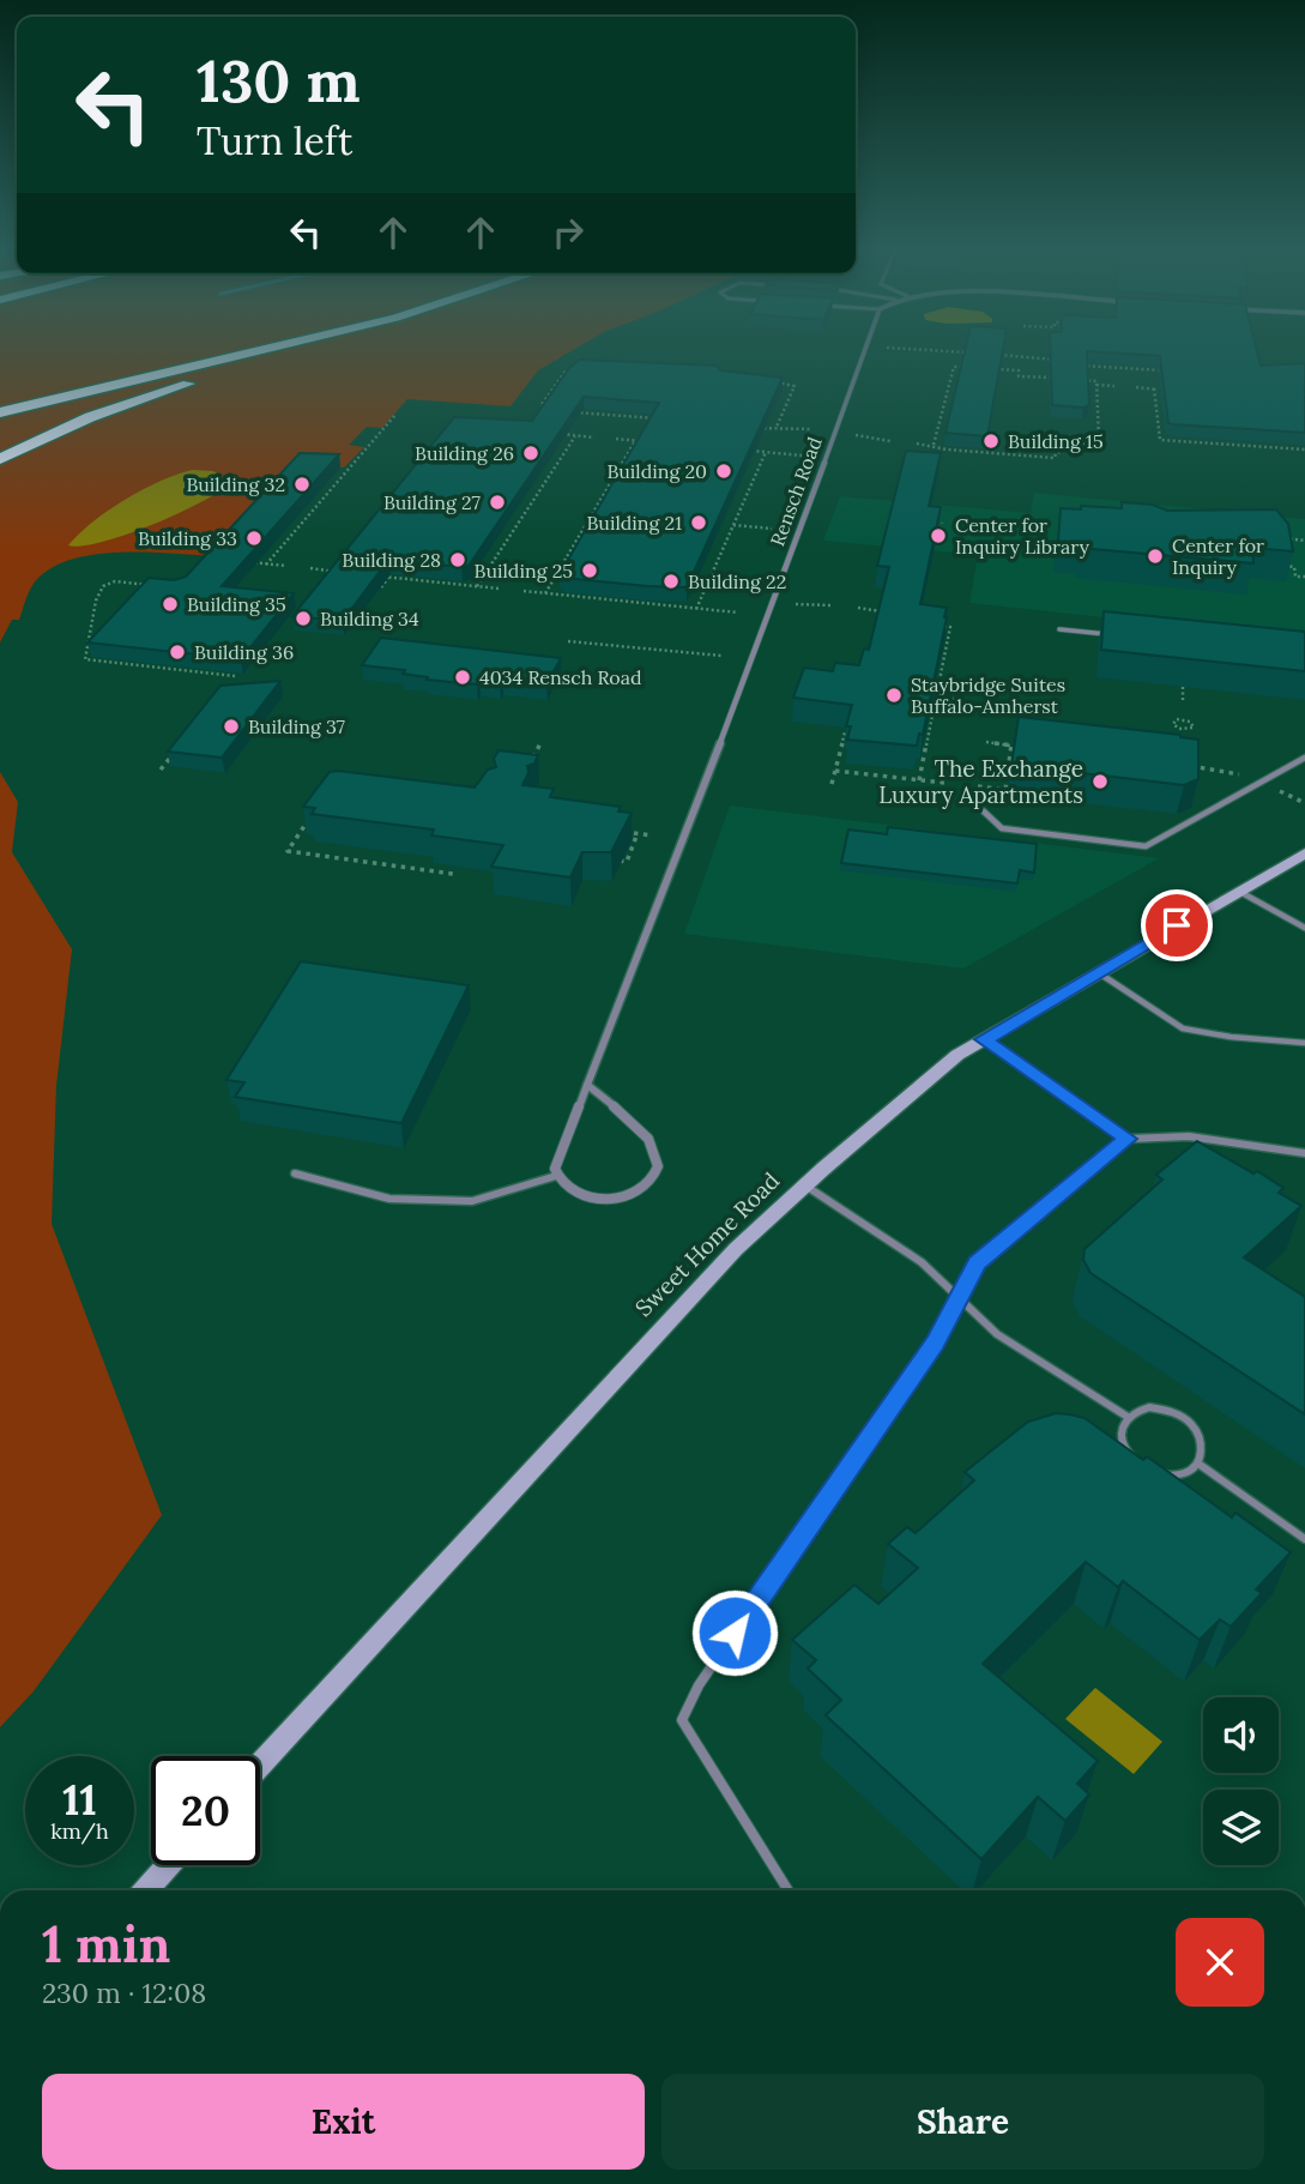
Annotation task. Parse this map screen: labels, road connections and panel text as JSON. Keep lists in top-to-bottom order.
{
  "streets": {
    "main road": ["Sweet Home Road"],
    "street": ["Rensch Road"]
  },
  "places": [
    "Building 15",
    "Building 26",
    "Building 20",
    "Building 32",
    "Building 27",
    "Building 21",
    "Center for Inquiry Library",
    "Building 33",
    "Center for Inquiry",
    "Building 28",
    "Building 25",
    "Building 22",
    "Building 35",
    "Building 34",
    "Building 36",
    "4034 Rensch Road",
    "Staybridge Suites Buffalo-Amherst",
    "Building 37",
    "The Exchange Luxury Apartments"
  ],
  "page": {
    "turn": ["130 m", "Turn left"],
    "speed": "11 km/h",
    "limit": "20",
    "heading": ["1 min", "230 m · 12:08"],
    "buttons": ["Exit", "Share"]
  }
}
